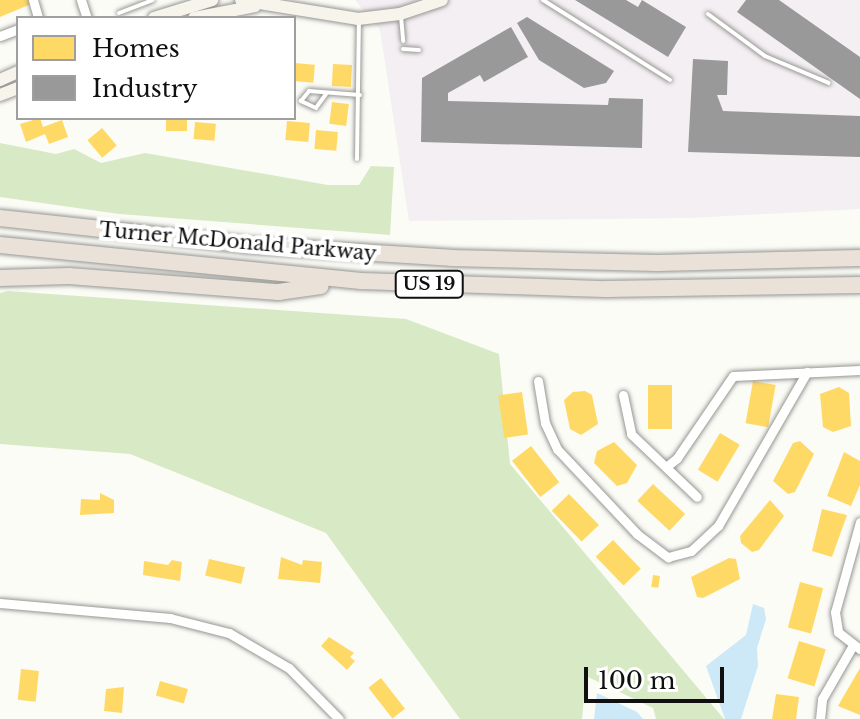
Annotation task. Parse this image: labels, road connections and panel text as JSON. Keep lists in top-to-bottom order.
{
  "streets": {
    "highway": ["Turner McDonald Parkway", "US 19"]
  },
  "legend": ["Homes", "Industry"],
  "scale_bar": "100 m"
}
